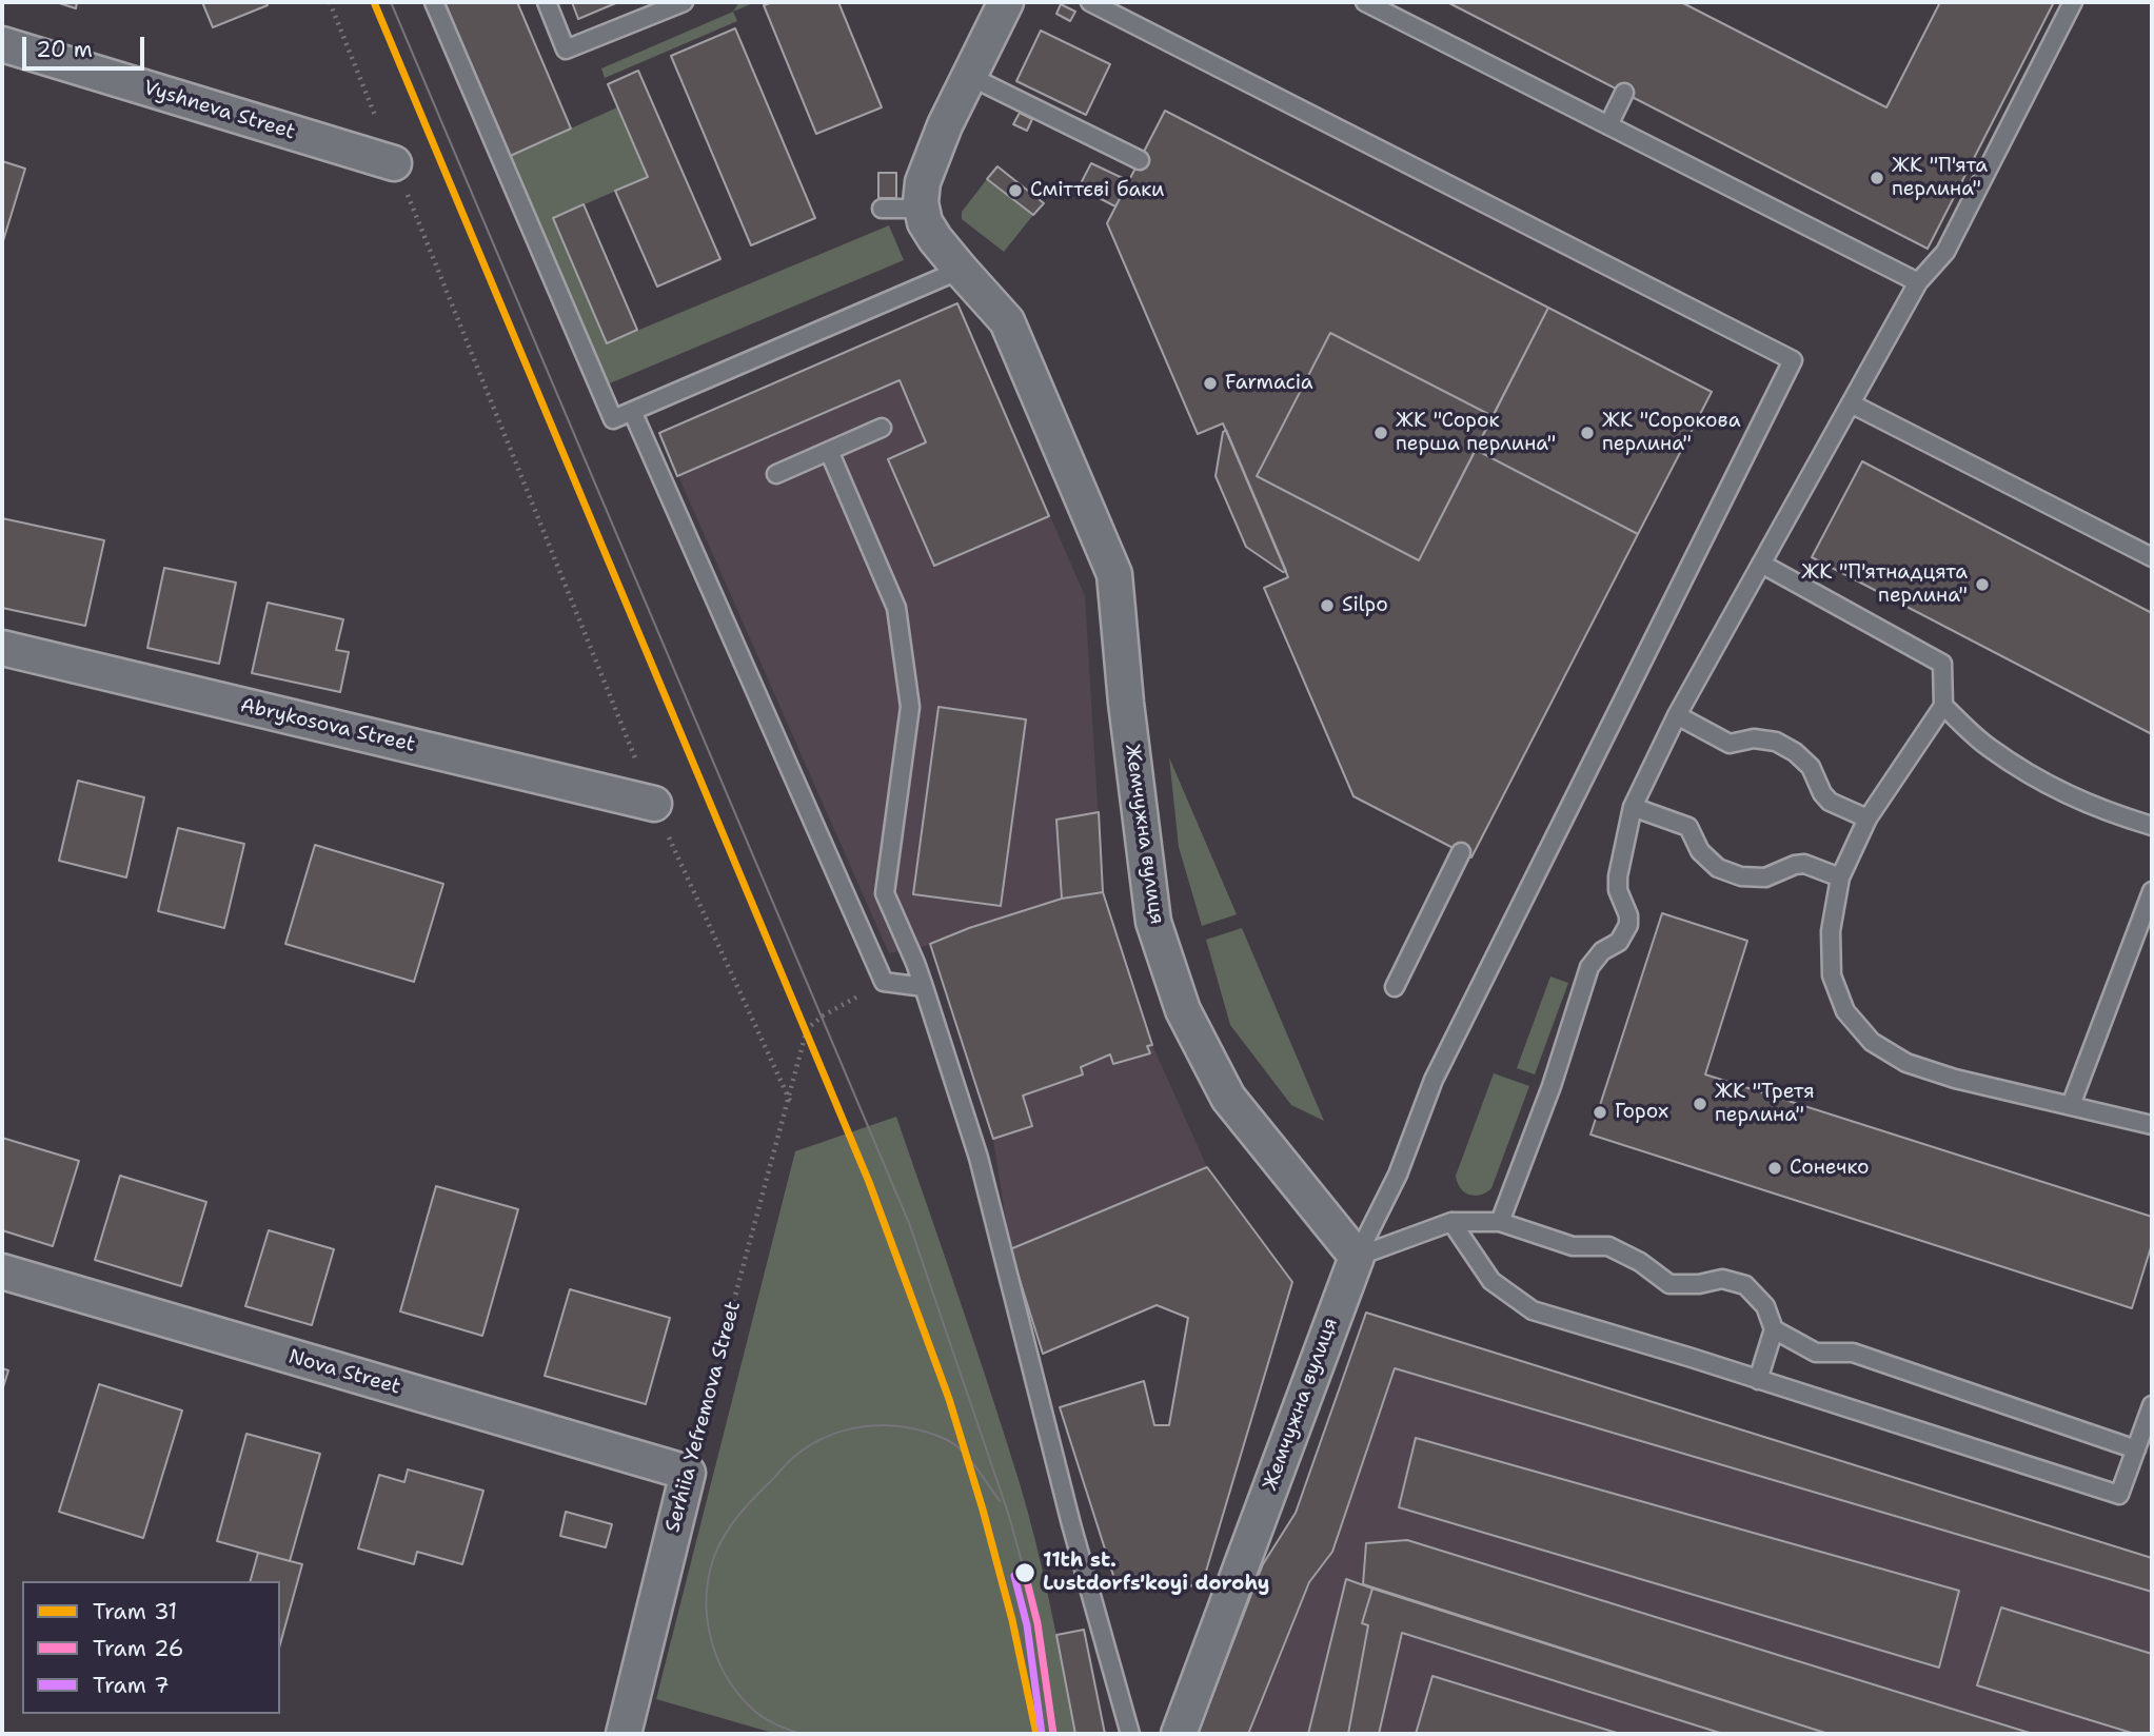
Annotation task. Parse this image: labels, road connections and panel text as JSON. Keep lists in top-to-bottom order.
{
  "streets": {
    "street": [
      "Vyshneva Street",
      "Abrykosova Street",
      "Жемчужна вулиця",
      "Nova Street",
      "Serhiia Yefremova Street"
    ]
  },
  "crossings": [
    ["Nova Street", "Serhiia Yefremova Street"]
  ],
  "places": [
    "ЖК \"П'ята перлина\"",
    "Сміттєві баки",
    "Farmacia",
    "ЖК \"Сорок перша перлина\"",
    "ЖК \"Сорокова перлина\"",
    "ЖК \"П'ятнадцята перлина\"",
    "Silpo",
    "ЖК \"Третя перлина\"",
    "Горох",
    "Сонечко",
    "11th st. Lustdorfs'koyi dorohy"
  ],
  "lines": ["tram line 31", "tram line 26", "tram line 7"],
  "legend": ["Tram 31", "Tram 26", "Tram 7"],
  "scale_bar": "20 m"
}
